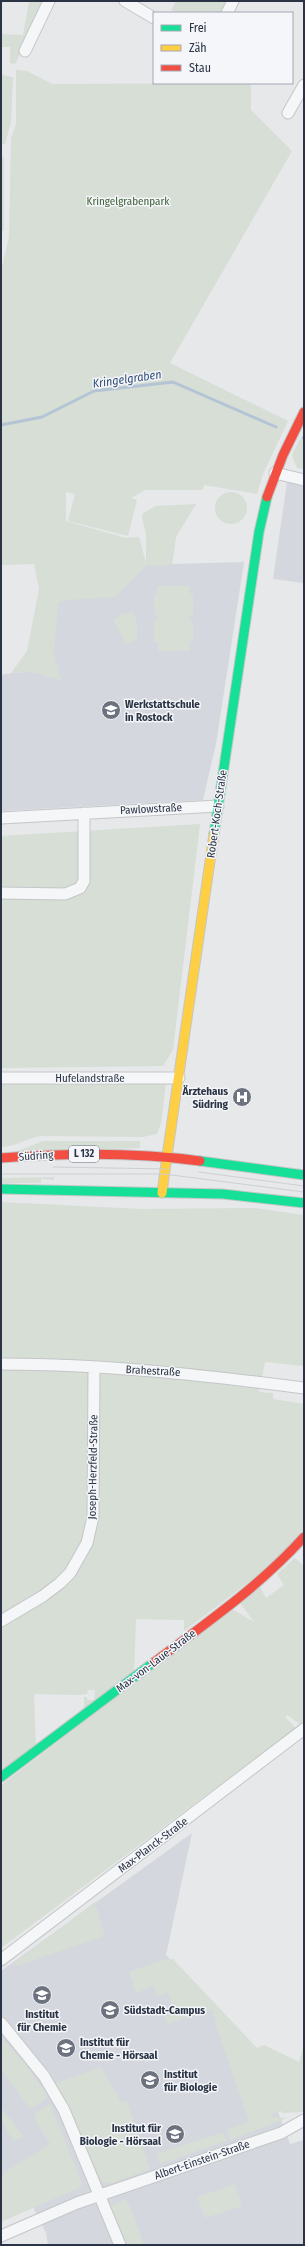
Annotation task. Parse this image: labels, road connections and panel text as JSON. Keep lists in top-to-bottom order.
{
  "streets": {
    "street": [
      "Pawlowstraße",
      "Robert-Koch-Straße",
      "Hufelandstraße",
      "L 132",
      "Südring",
      "Brahestraße",
      "Joseph-Herzfeld-Straße",
      "Max-von-Laue-Straße",
      "Max-Planck-Straße",
      "Albert-Einstein-Straße"
    ]
  },
  "crossings": [
    ["Pawlowstraße", "Robert-Koch-Straße"],
    ["Robert-Koch-Straße", "Hufelandstraße"],
    ["Robert-Koch-Straße", "Südring"],
    ["Brahestraße", "Joseph-Herzfeld-Straße"]
  ],
  "water": ["Kringelgraben"],
  "parks": ["Kringelgrabenpark"],
  "places": {
    "school or university": [
      "Werkstattschule in Rostock",
      "Institut für Chemie",
      "Südstadt-Campus",
      "Institut für Chemie - Hörsaal",
      "Institut für Biologie",
      "Institut für Biologie - Hörsaal"
    ],
    "hospital": ["Ärztehaus Südring"]
  },
  "legend": ["Frei", "Zäh", "Stau"]
}
